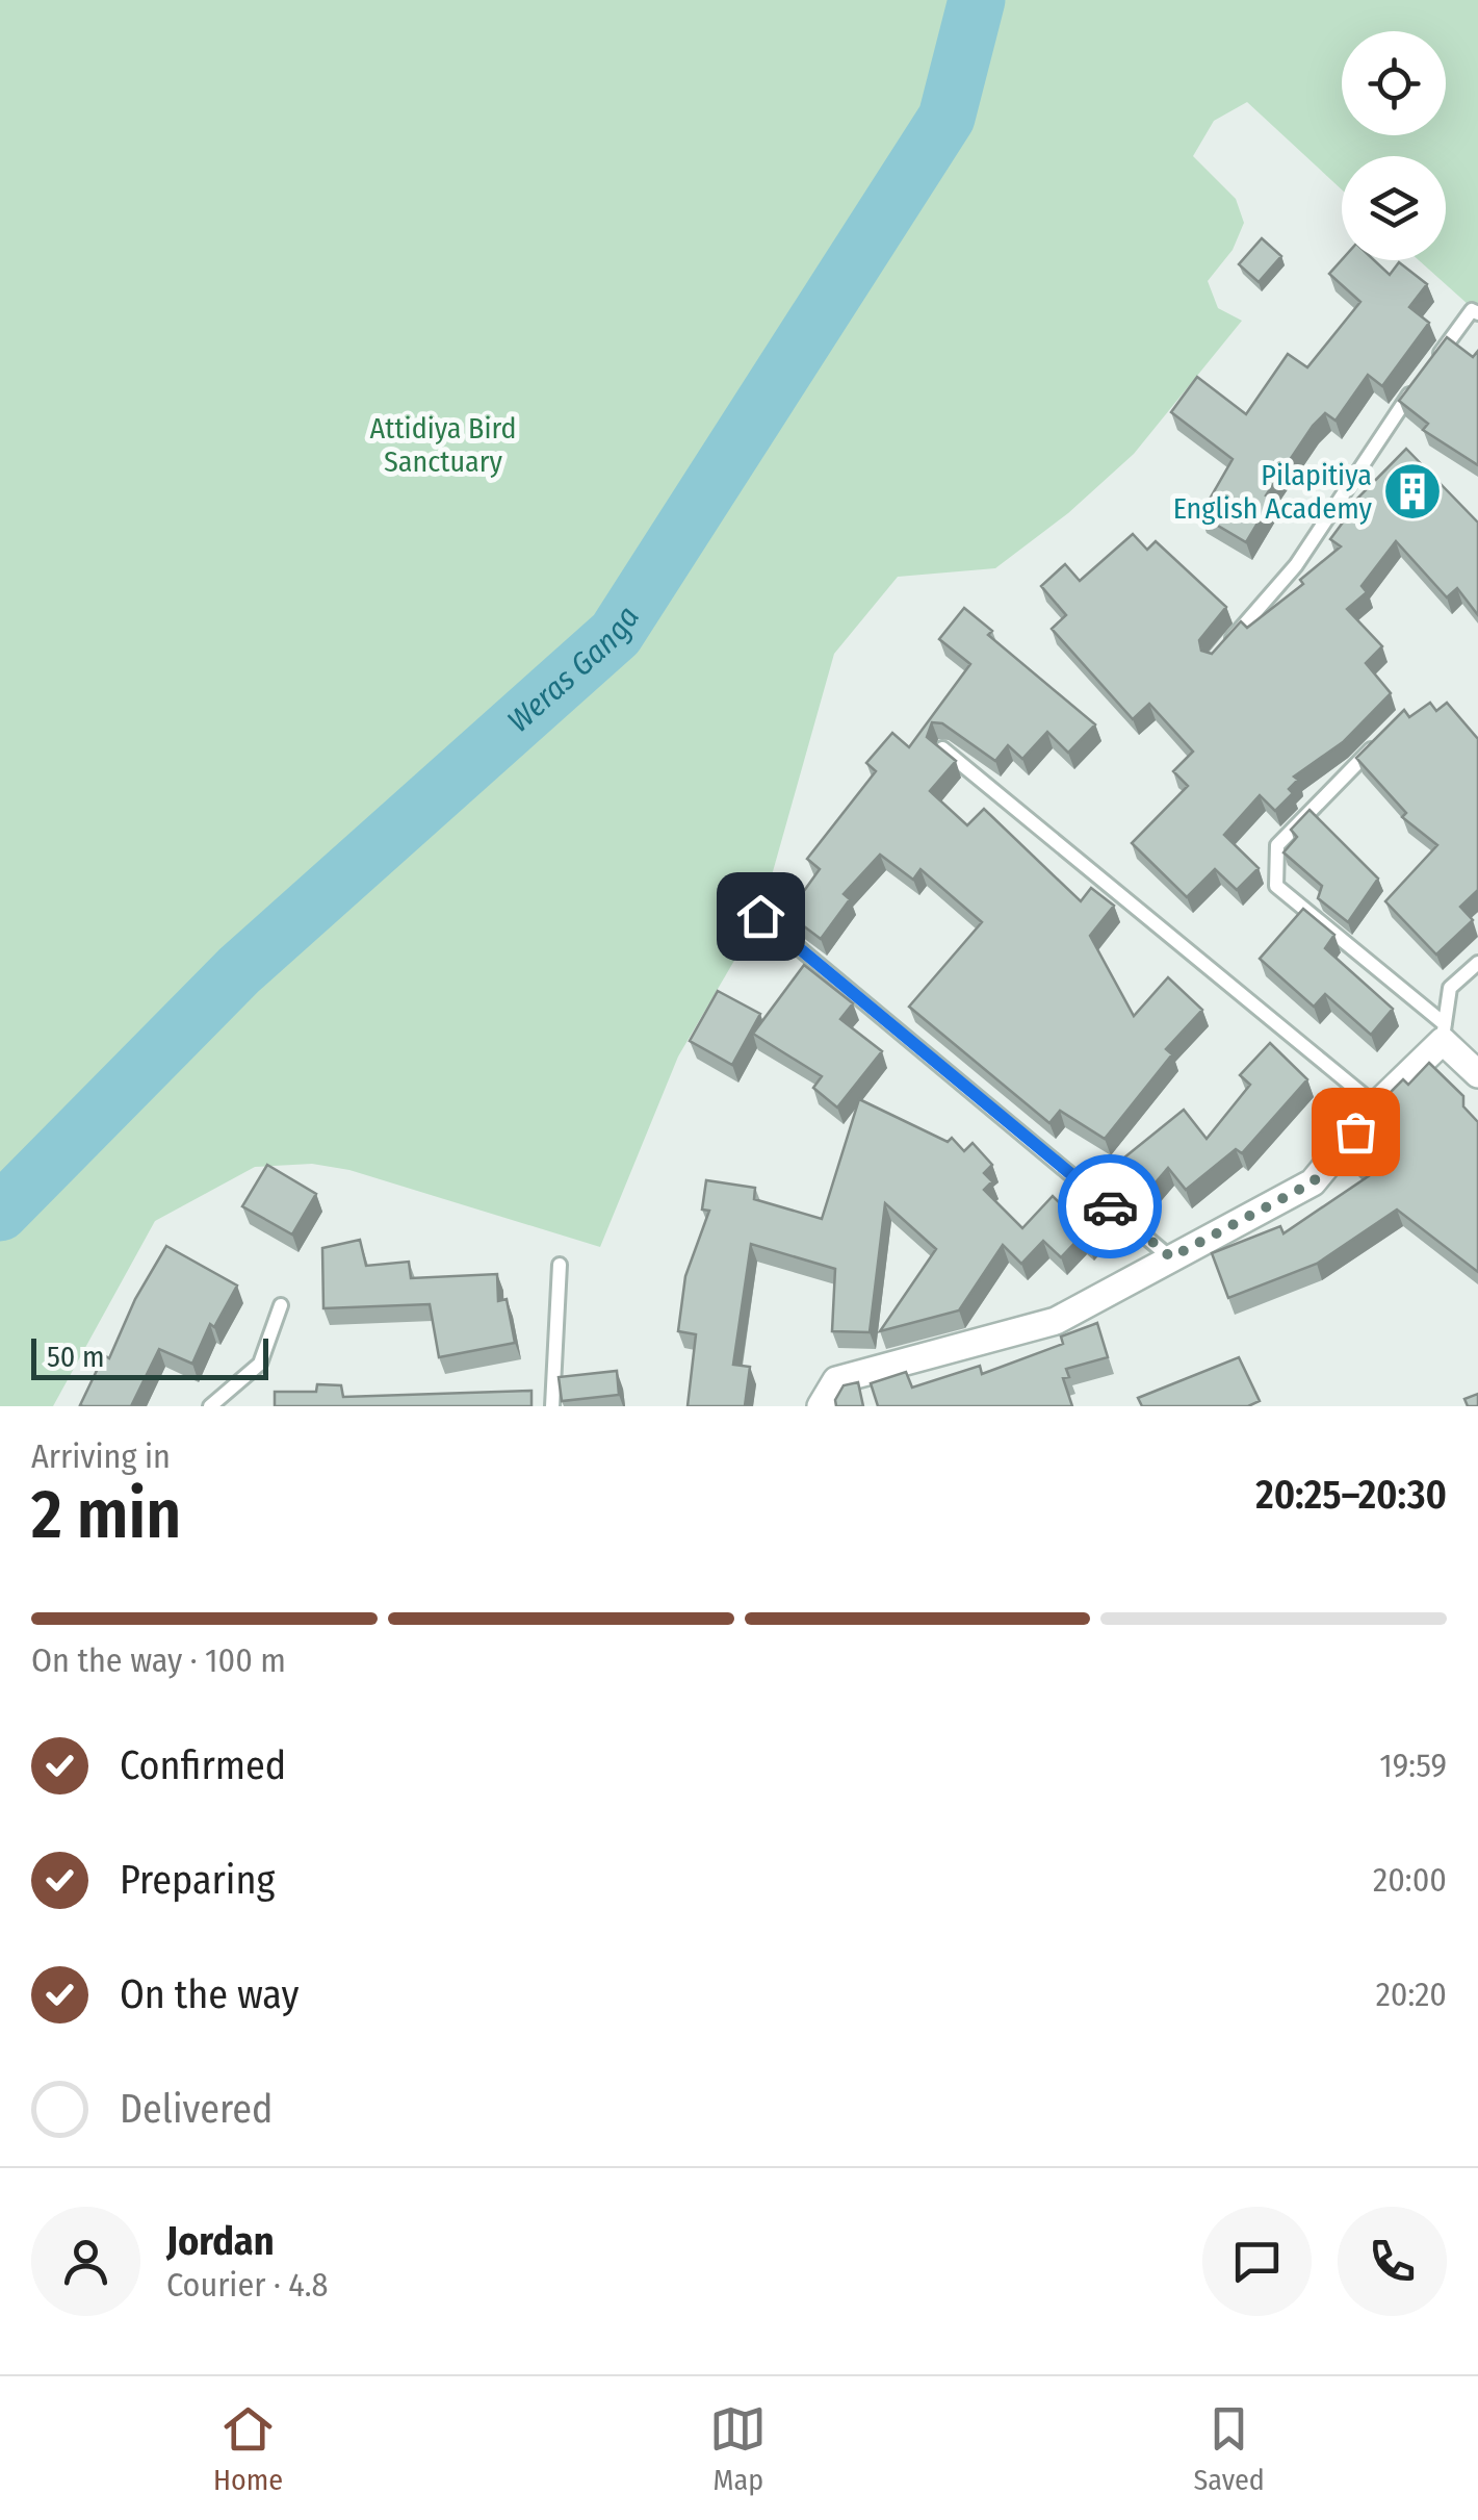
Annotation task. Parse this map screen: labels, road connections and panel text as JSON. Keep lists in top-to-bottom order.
{
  "water": ["Weras Ganga"],
  "parks": ["Attidiya Bird Sanctuary"],
  "places": {
    "building": ["Pilapitiya English Academy"]
  },
  "scale_bar": "50 m",
  "page": {
    "scale": "50 m",
    "heading": ["2 min", "Arriving in", "20:25–20:30"],
    "panel": ["Jordan", "Courier · 4.8"],
    "bar": "On the way · 100 m",
    "list": [
      ["Confirmed", "19:59"],
      ["Preparing", "20:00"],
      ["On the way", "20:20"],
      "Delivered"
    ],
    "tabs": ["Home", "Map", "Saved"]
  }
}
